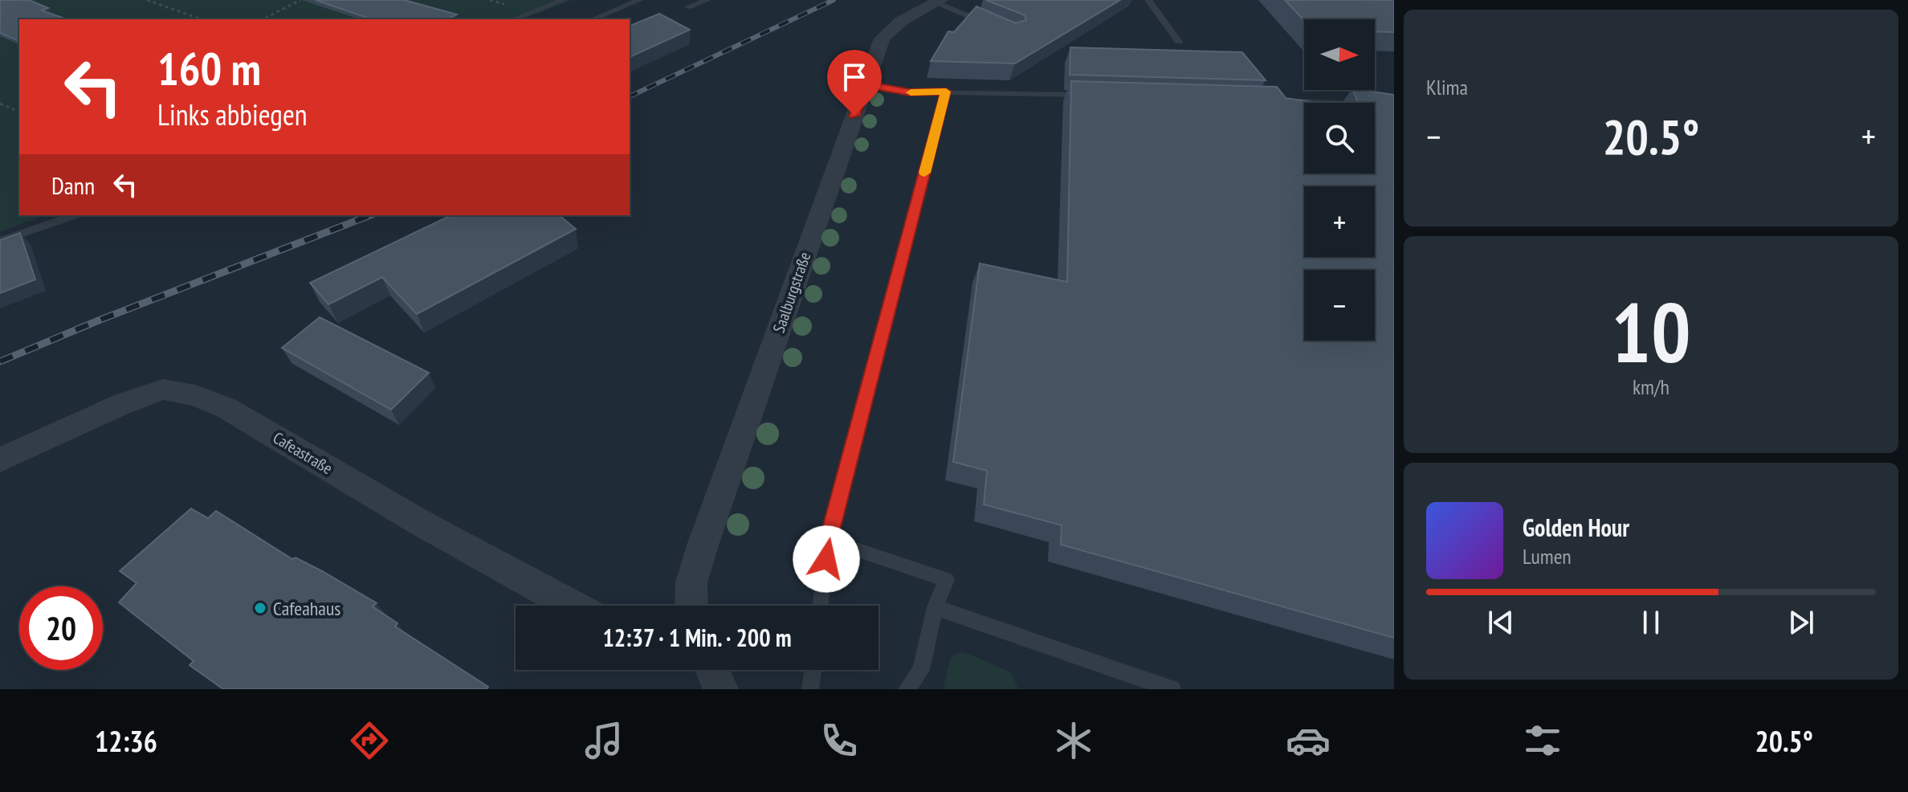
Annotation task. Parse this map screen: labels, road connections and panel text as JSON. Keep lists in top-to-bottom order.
{
  "streets": {
    "street": ["Saalburgstraße", "Cafeastraße"]
  },
  "places": ["Cafeahaus"],
  "north": "right",
  "page": {
    "tile": [
      "Klima",
      ["10", "km/h"]
    ],
    "map_buttons": ["+", "−"],
    "turn": ["160 m", "Links abbiegen"],
    "heat": ["−", "20.5°", "+"],
    "then": "Dann",
    "song": ["Golden Hour", "Lumen"],
    "limit": "20",
    "trip": "12:37 · 1 Min. · 200 m",
    "tabs": ["12:36", "20.5°"]
  }
}
